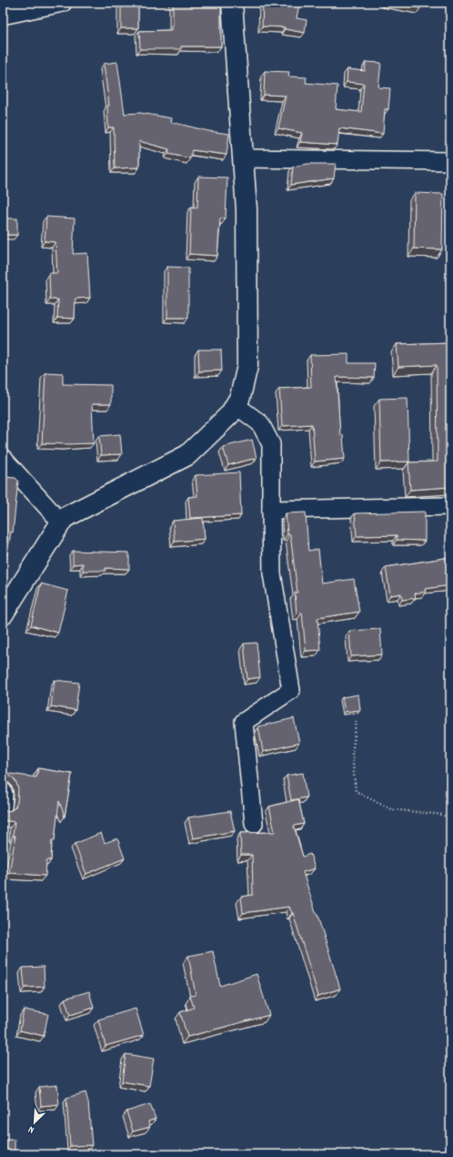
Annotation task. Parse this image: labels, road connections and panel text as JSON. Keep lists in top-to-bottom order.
{
  "north": "bottom left"
}
